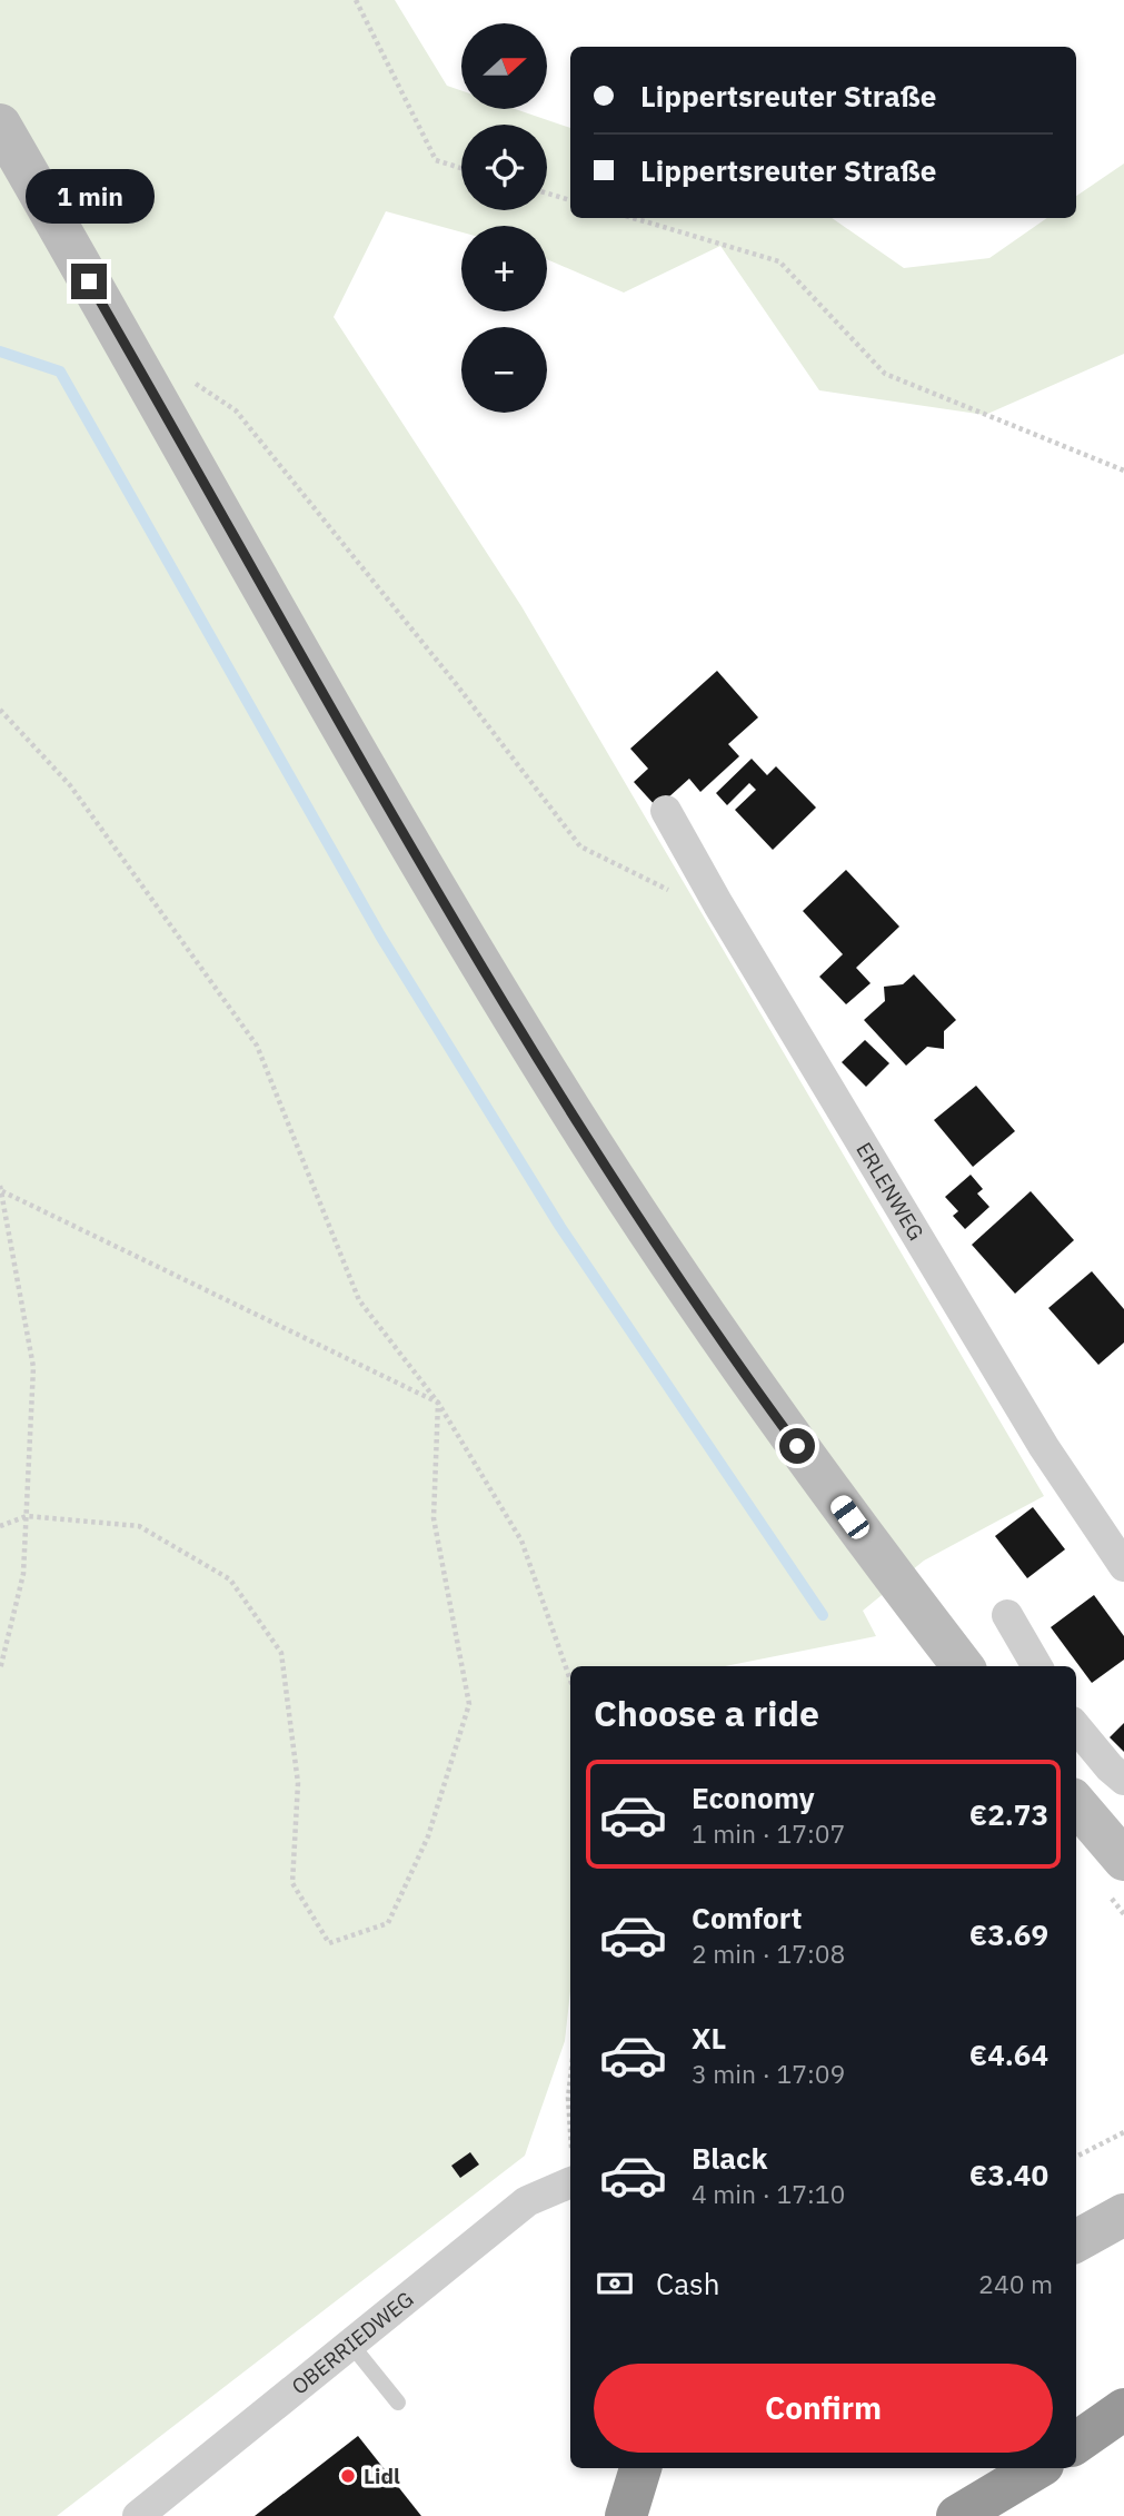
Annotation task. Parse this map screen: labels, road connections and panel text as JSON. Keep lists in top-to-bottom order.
{
  "streets": {
    "street": ["ERLENWEG", "OBERRIEDWEG"]
  },
  "places": ["Lidl"],
  "north": "right",
  "page": {
    "map_buttons": ["+", "−"],
    "banner": ["Lippertsreuter Straße", "Lippertsreuter Straße"],
    "bubble": "1 min",
    "heading": "Choose a ride",
    "list": [
      {
        "name": "Economy",
        "note": "1 min · 17:07",
        "value": "€2.73"
      },
      {
        "name": "Comfort",
        "note": "2 min · 17:08",
        "value": "€3.69"
      },
      {
        "name": "XL",
        "note": "3 min · 17:09",
        "value": "€4.64"
      },
      {
        "name": "Black",
        "note": "4 min · 17:10",
        "value": "€3.40"
      }
    ],
    "pay": ["Cash", "240 m"],
    "buttons": "Confirm"
  }
}
